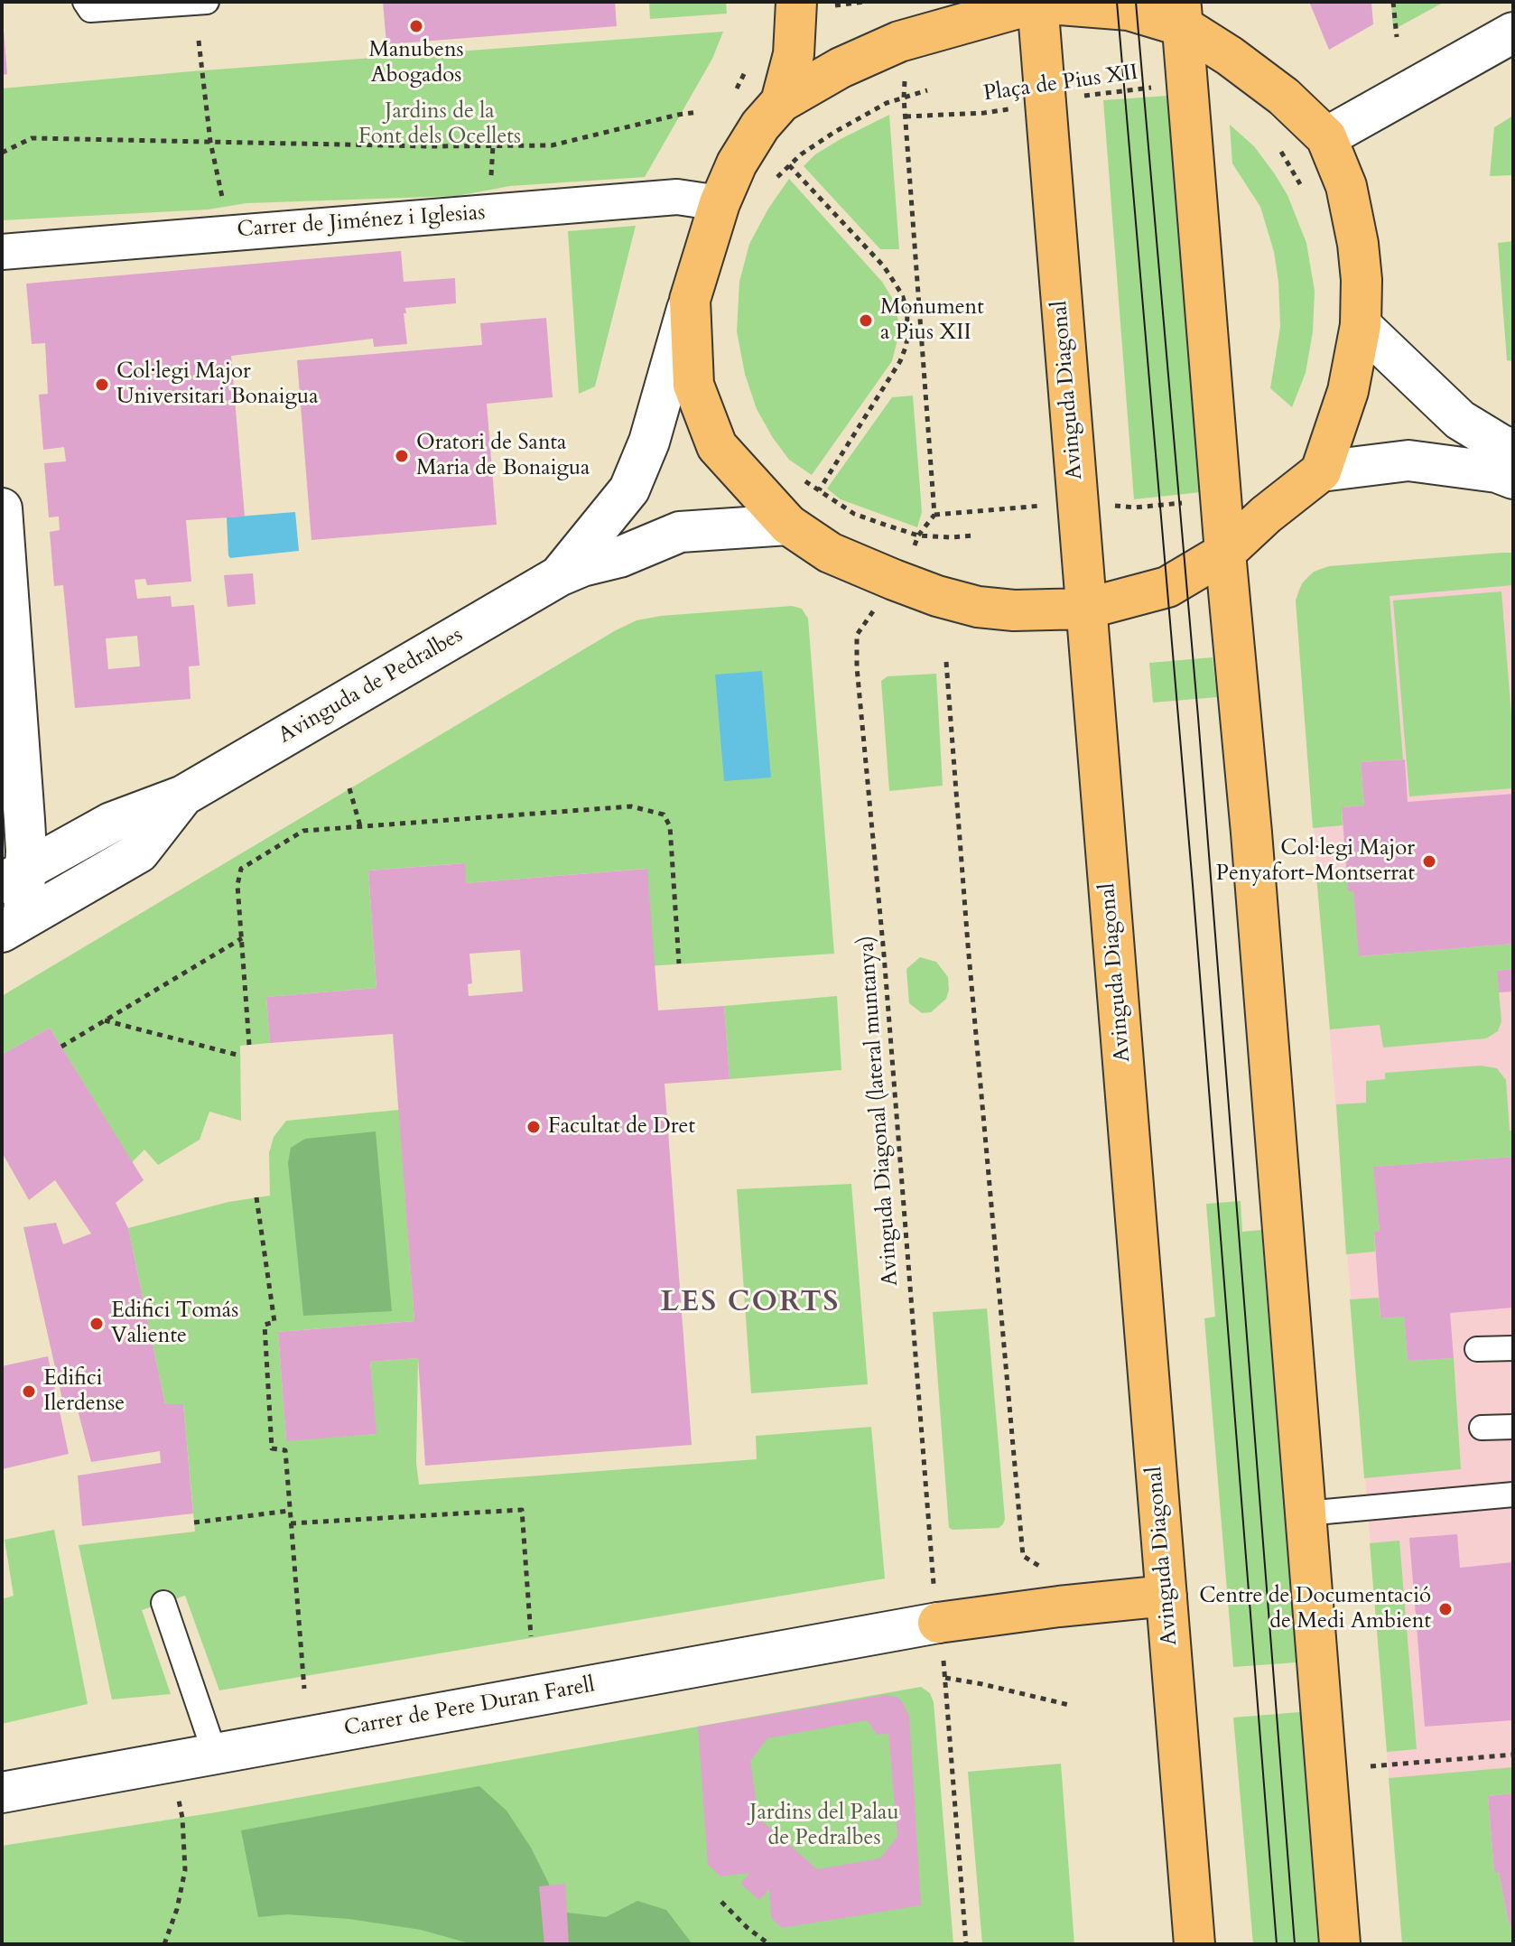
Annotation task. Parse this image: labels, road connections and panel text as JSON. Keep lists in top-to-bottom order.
{
  "streets": {
    "main road": ["Avinguda Diagonal"],
    "street": ["Carrer de Jiménez i Iglesias", "Avinguda de Pedralbes", "Carrer de Pere Duran Farell"],
    "path": ["Plaça de Pius XII", "Avinguda Diagonal (lateral muntanya)"]
  },
  "crossings": [
    ["Plaça de Pius XII", "Avinguda Diagonal"],
    ["Avinguda Diagonal (lateral muntanya)", "Carrer de Pere Duran Farell"]
  ],
  "districts": ["LES CORTS"],
  "parks": ["Jardins de la Font dels Ocellets", "Jardins del Palau de Pedralbes"],
  "places": [
    "Manubens Abogados",
    "Monument a Pius XII",
    "Col·legi Major Universitari Bonaigua",
    "Oratori de Santa Maria de Bonaigua",
    "Col·legi Major Penyafort-Montserrat",
    "Facultat de Dret",
    "Edifici Tomás Valiente",
    "Edifici Ilerdense",
    "Centre de Documentació de Medi Ambient"
  ]
}
